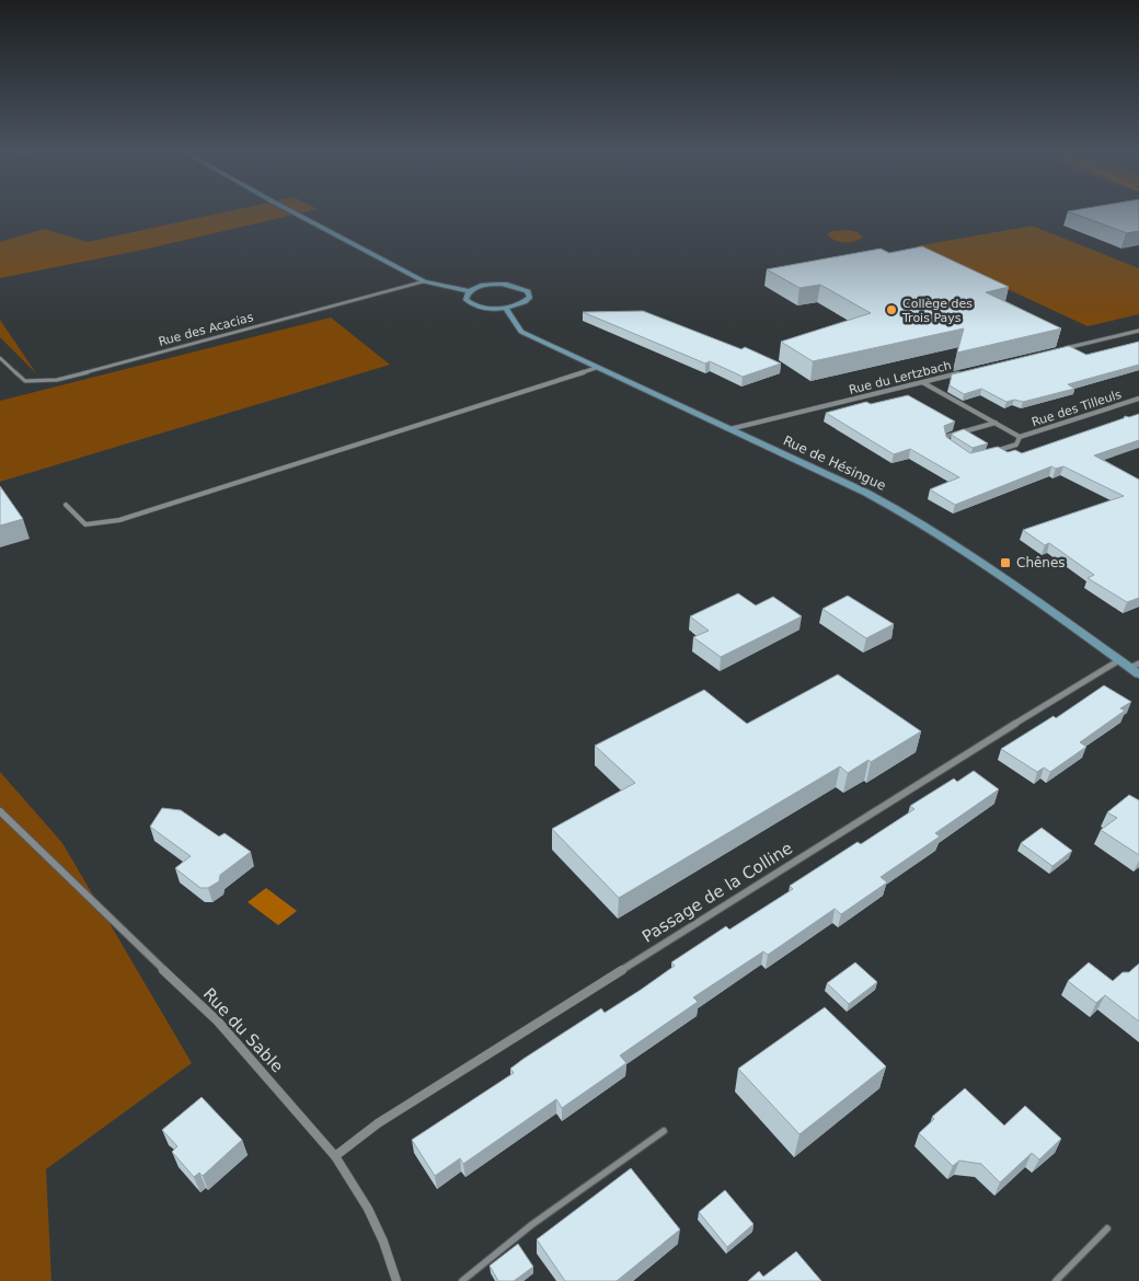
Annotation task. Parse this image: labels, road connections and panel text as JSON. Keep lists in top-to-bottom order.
{
  "streets": {
    "main road": ["Rue de Hésingue"],
    "street": [
      "Rue du Lertzbach",
      "Rue des Tilleuls",
      "Passage de la Colline",
      "Rue du Sable"
    ],
    "lane": ["Rue des Acacias"]
  },
  "crossings": [
    ["Rue du Lertzbach", "Rue des Tilleuls"],
    ["Rue du Lertzbach", "Rue de Hésingue"],
    ["Rue de Hésingue", "Passage de la Colline"],
    ["Passage de la Colline", "Rue du Sable"]
  ],
  "places": {
    "other": ["Collège des Trois Pays"],
    "transit": ["Chênes"]
  }
}
